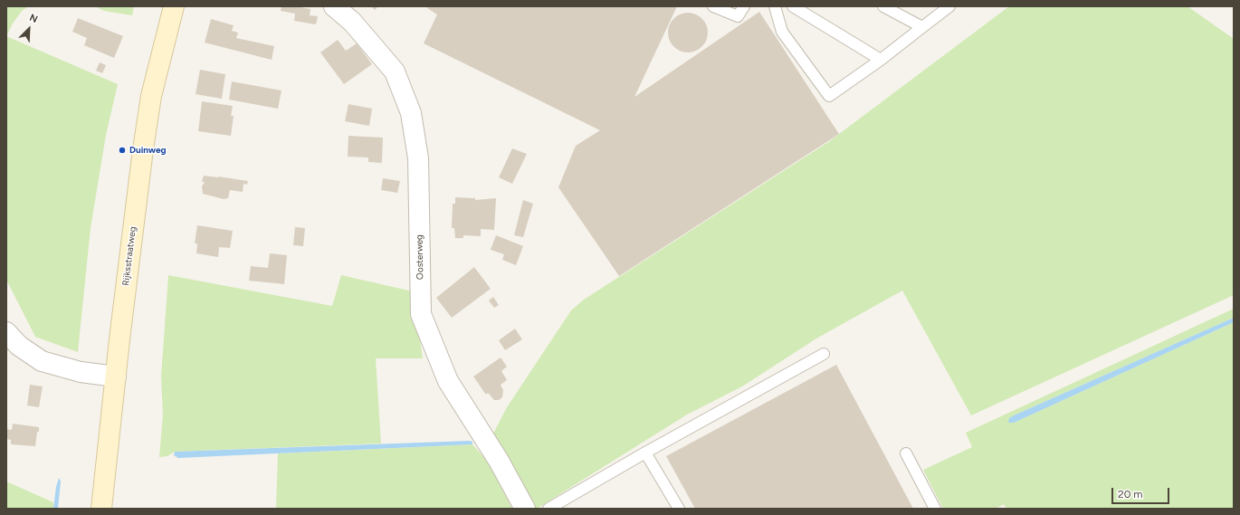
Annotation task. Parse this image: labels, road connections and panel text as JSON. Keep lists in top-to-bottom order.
{
  "streets": {
    "main road": ["Rijksstraatweg"],
    "street": ["Oosterweg"]
  },
  "places": ["Duinweg"],
  "scale_bar": "20 m",
  "north": "top right"
}
